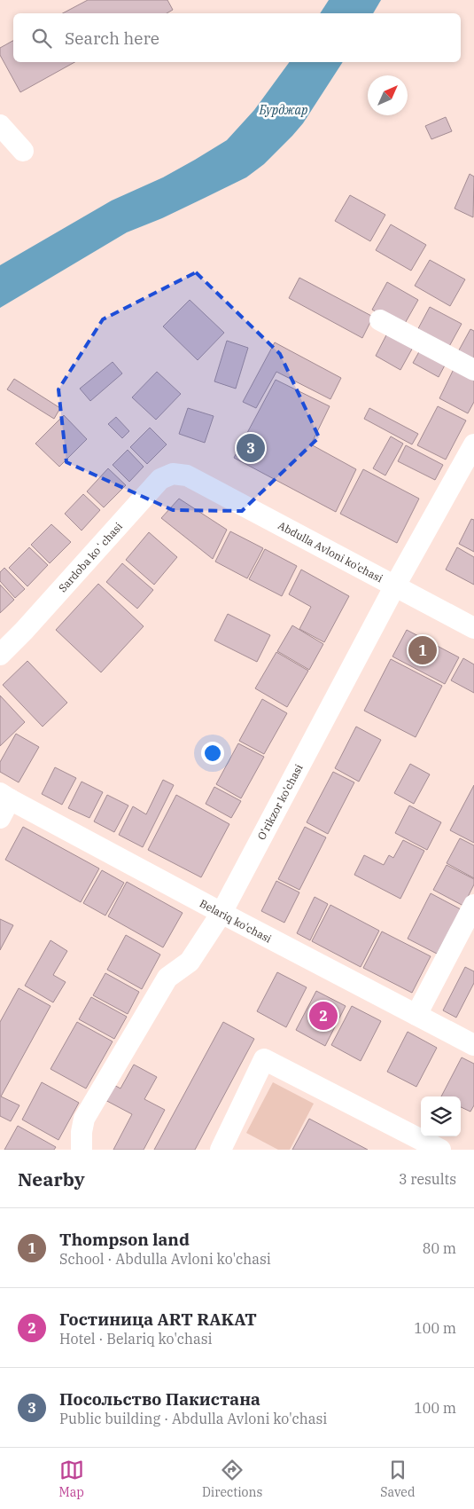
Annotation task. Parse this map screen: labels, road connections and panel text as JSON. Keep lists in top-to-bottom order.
{
  "streets": {
    "street": [
      "Abdulla Avloni ko'chasi",
      "Sardoba koʻchasi",
      "O'rikzor ko'chasi",
      "Belariq ko'chasi"
    ]
  },
  "crossings": [
    ["Abdulla Avloni ko'chasi", "Sardoba koʻchasi"],
    ["Abdulla Avloni ko'chasi", "O'rikzor ko'chasi"],
    ["O'rikzor ko'chasi", "Belariq ko'chasi"]
  ],
  "water": ["Бурджар"],
  "north": "top right",
  "page": {
    "search": "Search here",
    "pins": ["3", "1", "2"],
    "heading": ["Nearby", "3 results"],
    "list": [
      {
        "mark": "1",
        "name": "Thompson land",
        "note": "School · Abdulla Avloni ko'chasi",
        "value": "80 m"
      },
      {
        "mark": "2",
        "name": "Гостиница ART RAKAT",
        "note": "Hotel · Belariq ko'chasi",
        "value": "100 m"
      },
      {
        "mark": "3",
        "name": "Посольство Пакистана",
        "note": "Public building · Abdulla Avloni ko'chasi",
        "value": "100 m"
      }
    ],
    "nav": ["Map", "Directions", "Saved"]
  }
}
